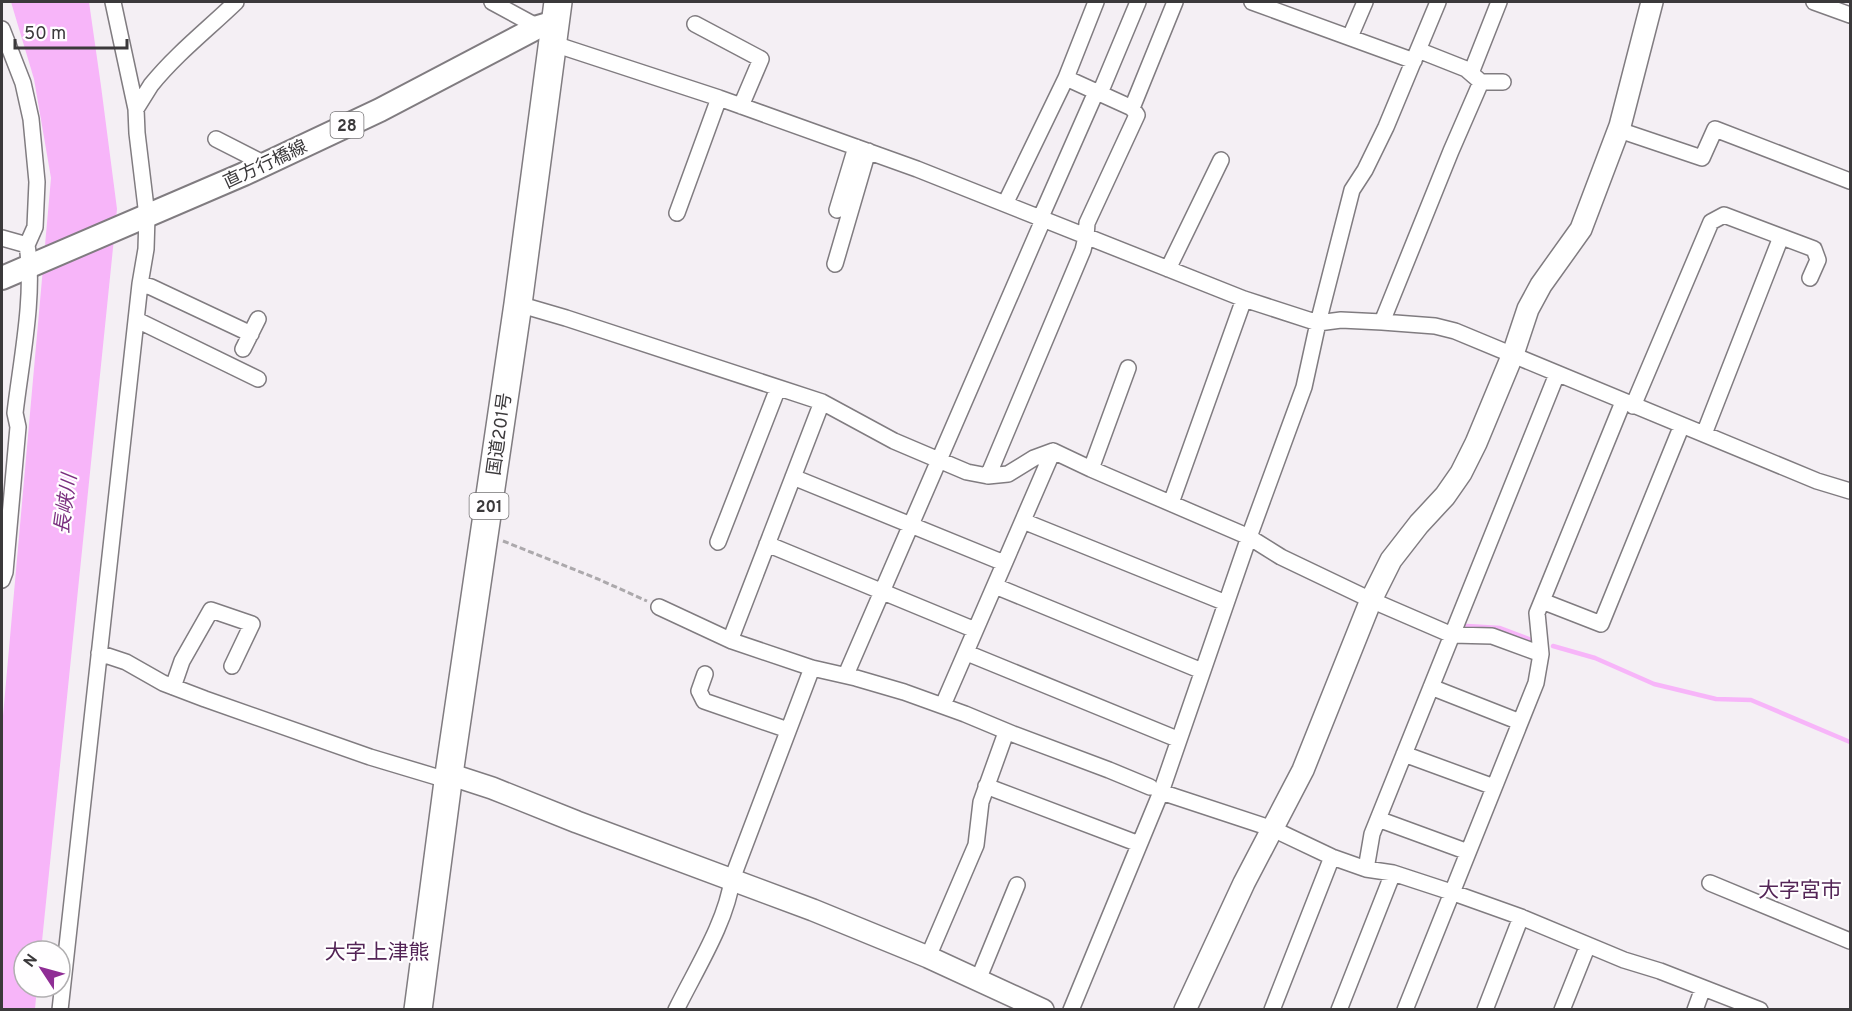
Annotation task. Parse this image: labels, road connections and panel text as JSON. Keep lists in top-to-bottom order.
{
  "streets": {
    "highway": ["国道201号", "201"],
    "main road": ["28", "直方行橋線"]
  },
  "crossings": [
    ["直方行橋線", "国道201号"]
  ],
  "districts": ["大字宮市", "大字上津熊"],
  "water": ["長峡川"],
  "scale_bar": "50 m",
  "north": "top left"
}
